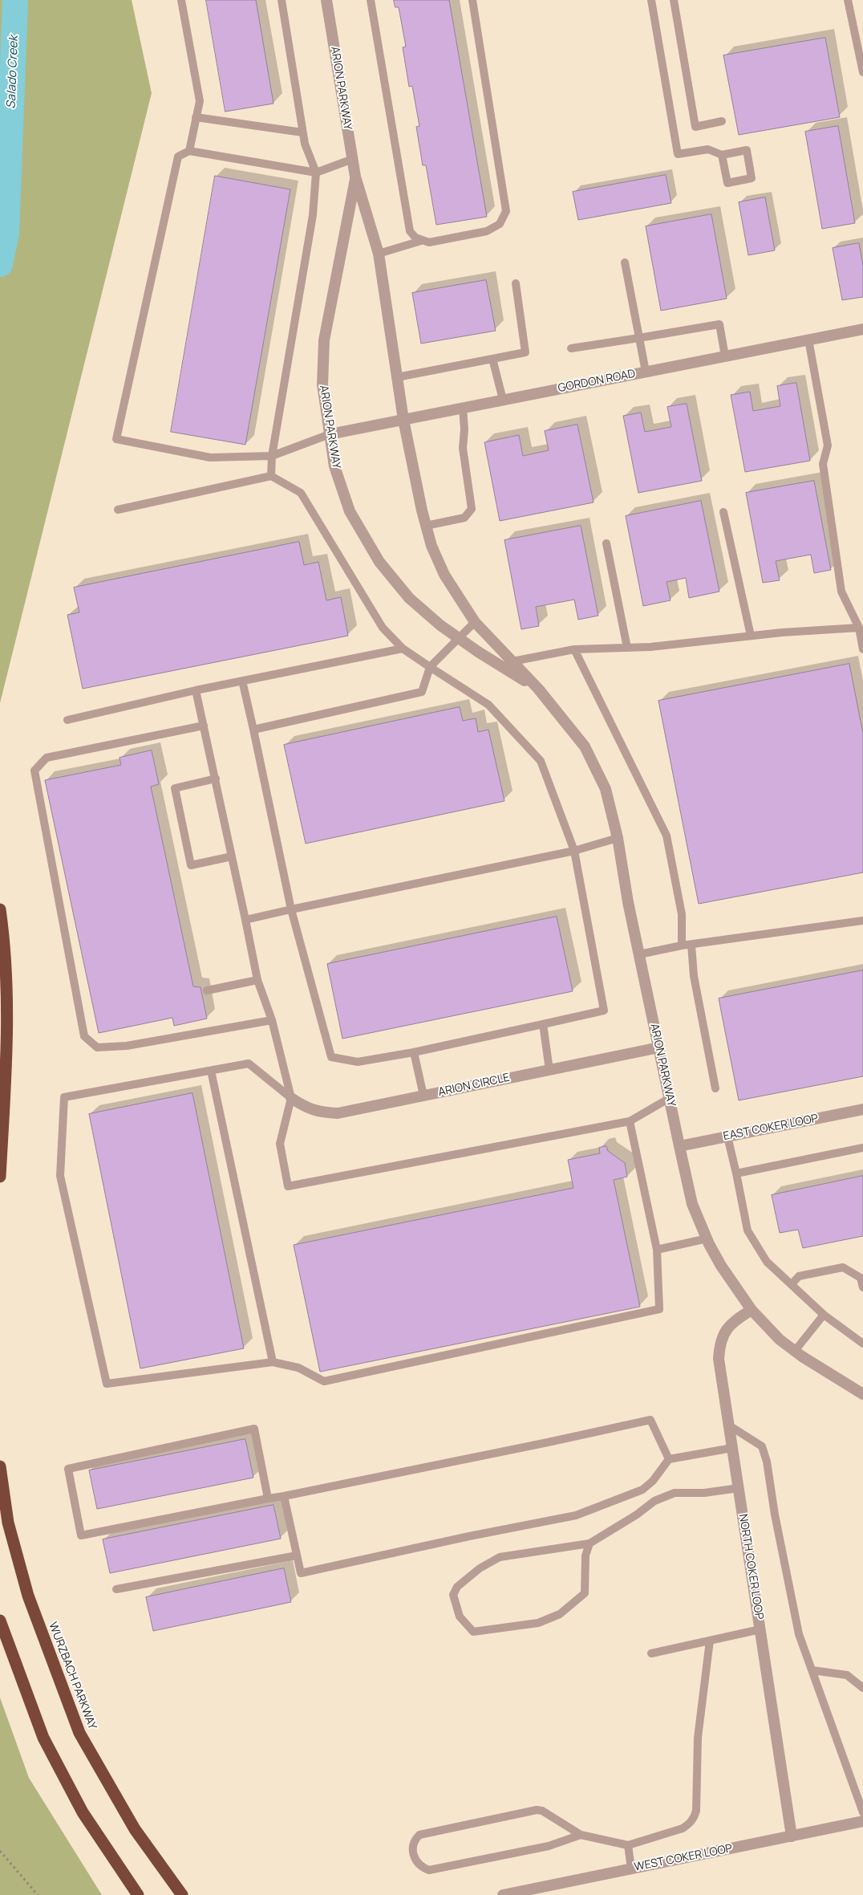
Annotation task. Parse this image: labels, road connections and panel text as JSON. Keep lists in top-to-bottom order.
{
  "streets": {
    "highway": ["WURZBACH PARKWAY"],
    "street": [
      "ARION PARKWAY",
      "GORDON ROAD",
      "ARION CIRCLE",
      "EAST COKER LOOP",
      "NORTH COKER LOOP",
      "WEST COKER LOOP"
    ]
  },
  "crossings": [
    ["ARION PARKWAY", "GORDON ROAD"],
    ["ARION PARKWAY", "ARION CIRCLE"],
    ["ARION PARKWAY", "EAST COKER LOOP"],
    ["ARION PARKWAY", "NORTH COKER LOOP"],
    ["NORTH COKER LOOP", "WEST COKER LOOP"]
  ],
  "water": ["Salado Creek"]
}
